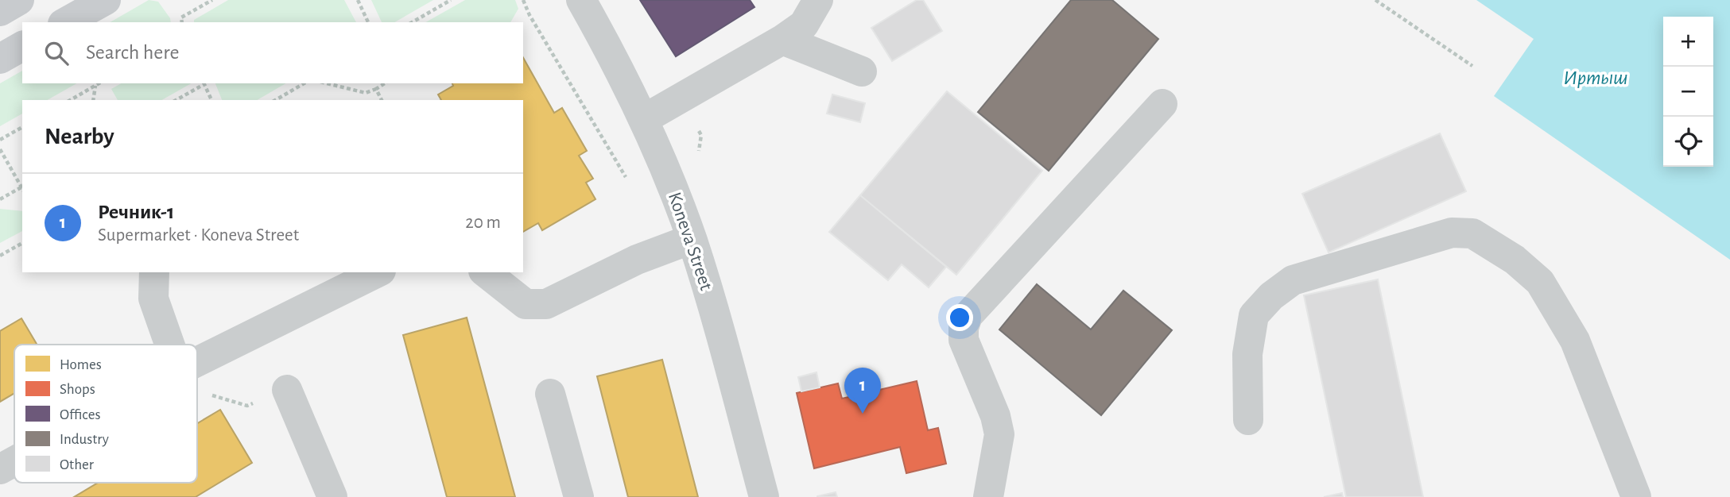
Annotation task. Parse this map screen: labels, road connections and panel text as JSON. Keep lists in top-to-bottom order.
{
  "streets": {
    "street": ["Koneva Street"]
  },
  "water": ["Иртыш"],
  "legend": [
    "Homes",
    "Shops",
    "Offices",
    "Industry",
    "Other"
  ],
  "page": {
    "map_buttons": ["+", "−"],
    "search": "Search here",
    "heading": "Nearby",
    "list": [
      {
        "mark": "1",
        "name": "Речник-1",
        "note": "Supermarket · Koneva Street",
        "value": "20 m"
      }
    ],
    "pins": "1"
  }
}
